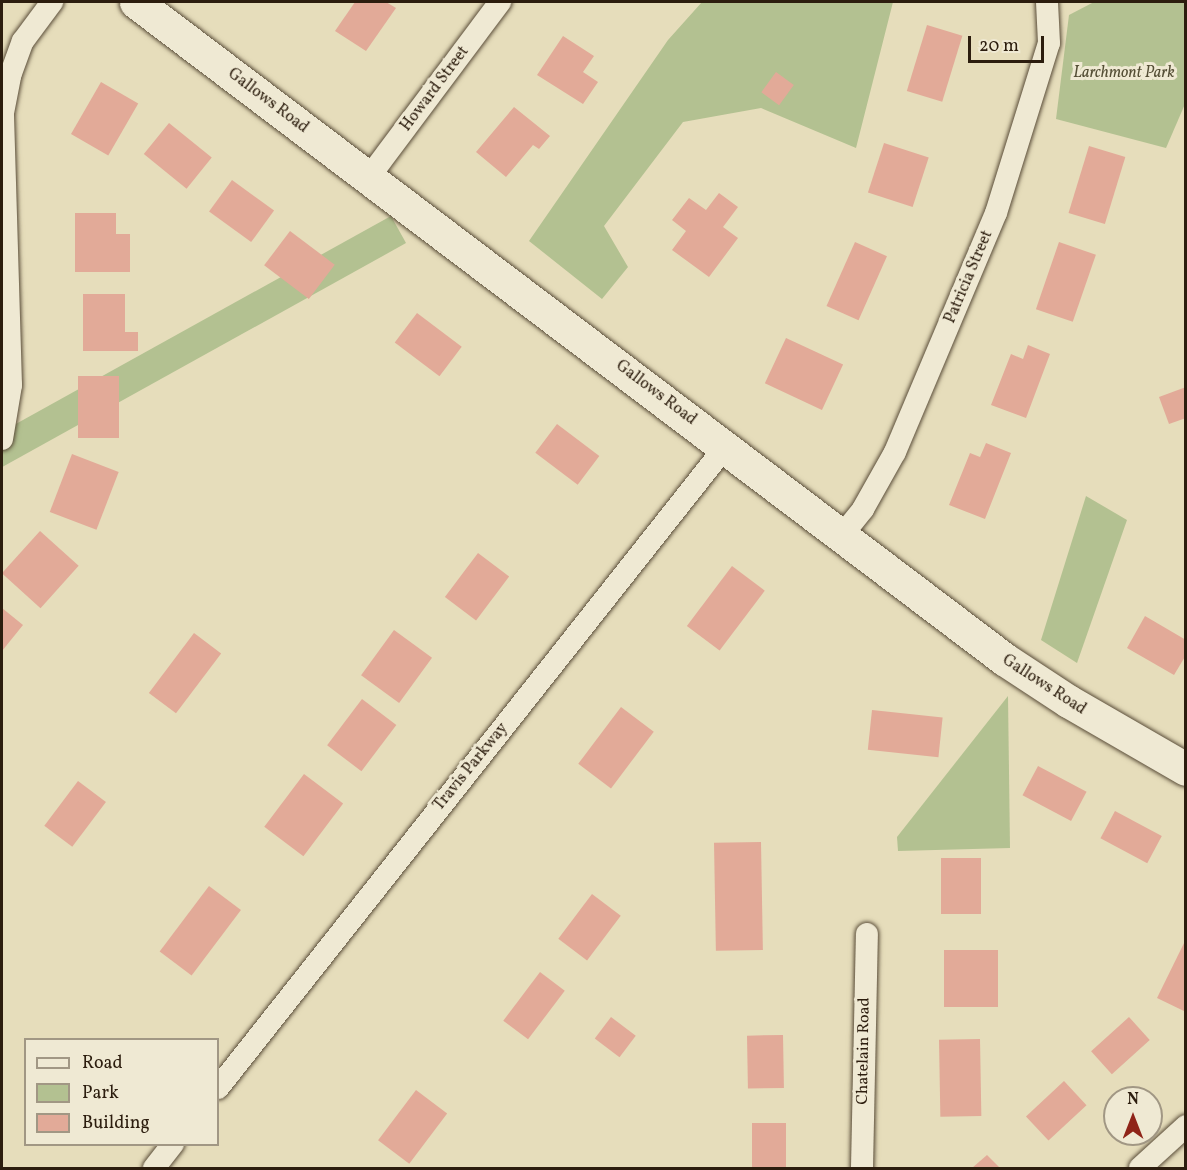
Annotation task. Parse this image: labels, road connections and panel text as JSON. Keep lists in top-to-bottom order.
{
  "streets": {
    "main road": ["Gallows Road"],
    "street": [
      "Howard Street",
      "Patricia Street",
      "Travis Parkway",
      "Chatelain Road"
    ]
  },
  "crossings": [
    ["Howard Street", "Gallows Road"],
    ["Gallows Road", "Patricia Street"],
    ["Gallows Road", "Travis Parkway"]
  ],
  "parks": ["Larchmont Park"],
  "legend": ["Road", "Park", "Building"],
  "scale_bar": "20 m",
  "north": "top"
}
